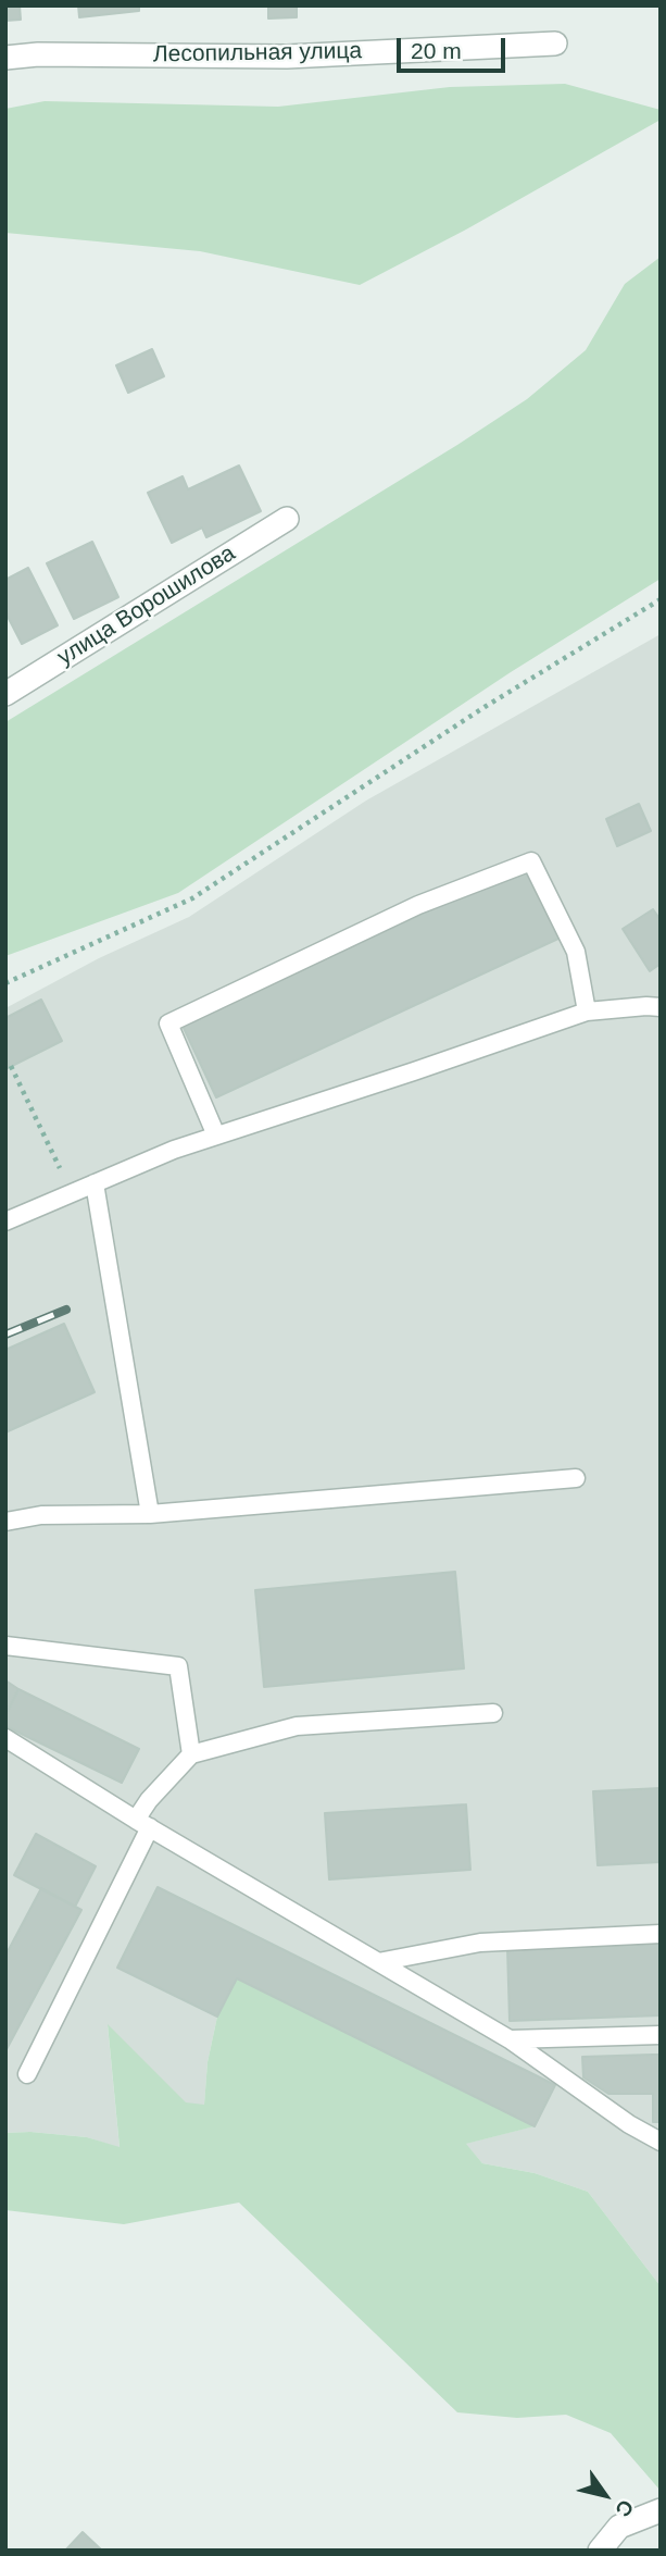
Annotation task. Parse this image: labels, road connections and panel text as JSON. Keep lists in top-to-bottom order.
{
  "streets": {
    "street": ["Лесопильная улица", "улица Ворошилова"]
  },
  "scale_bar": "20 m",
  "north": "bottom right"
}
